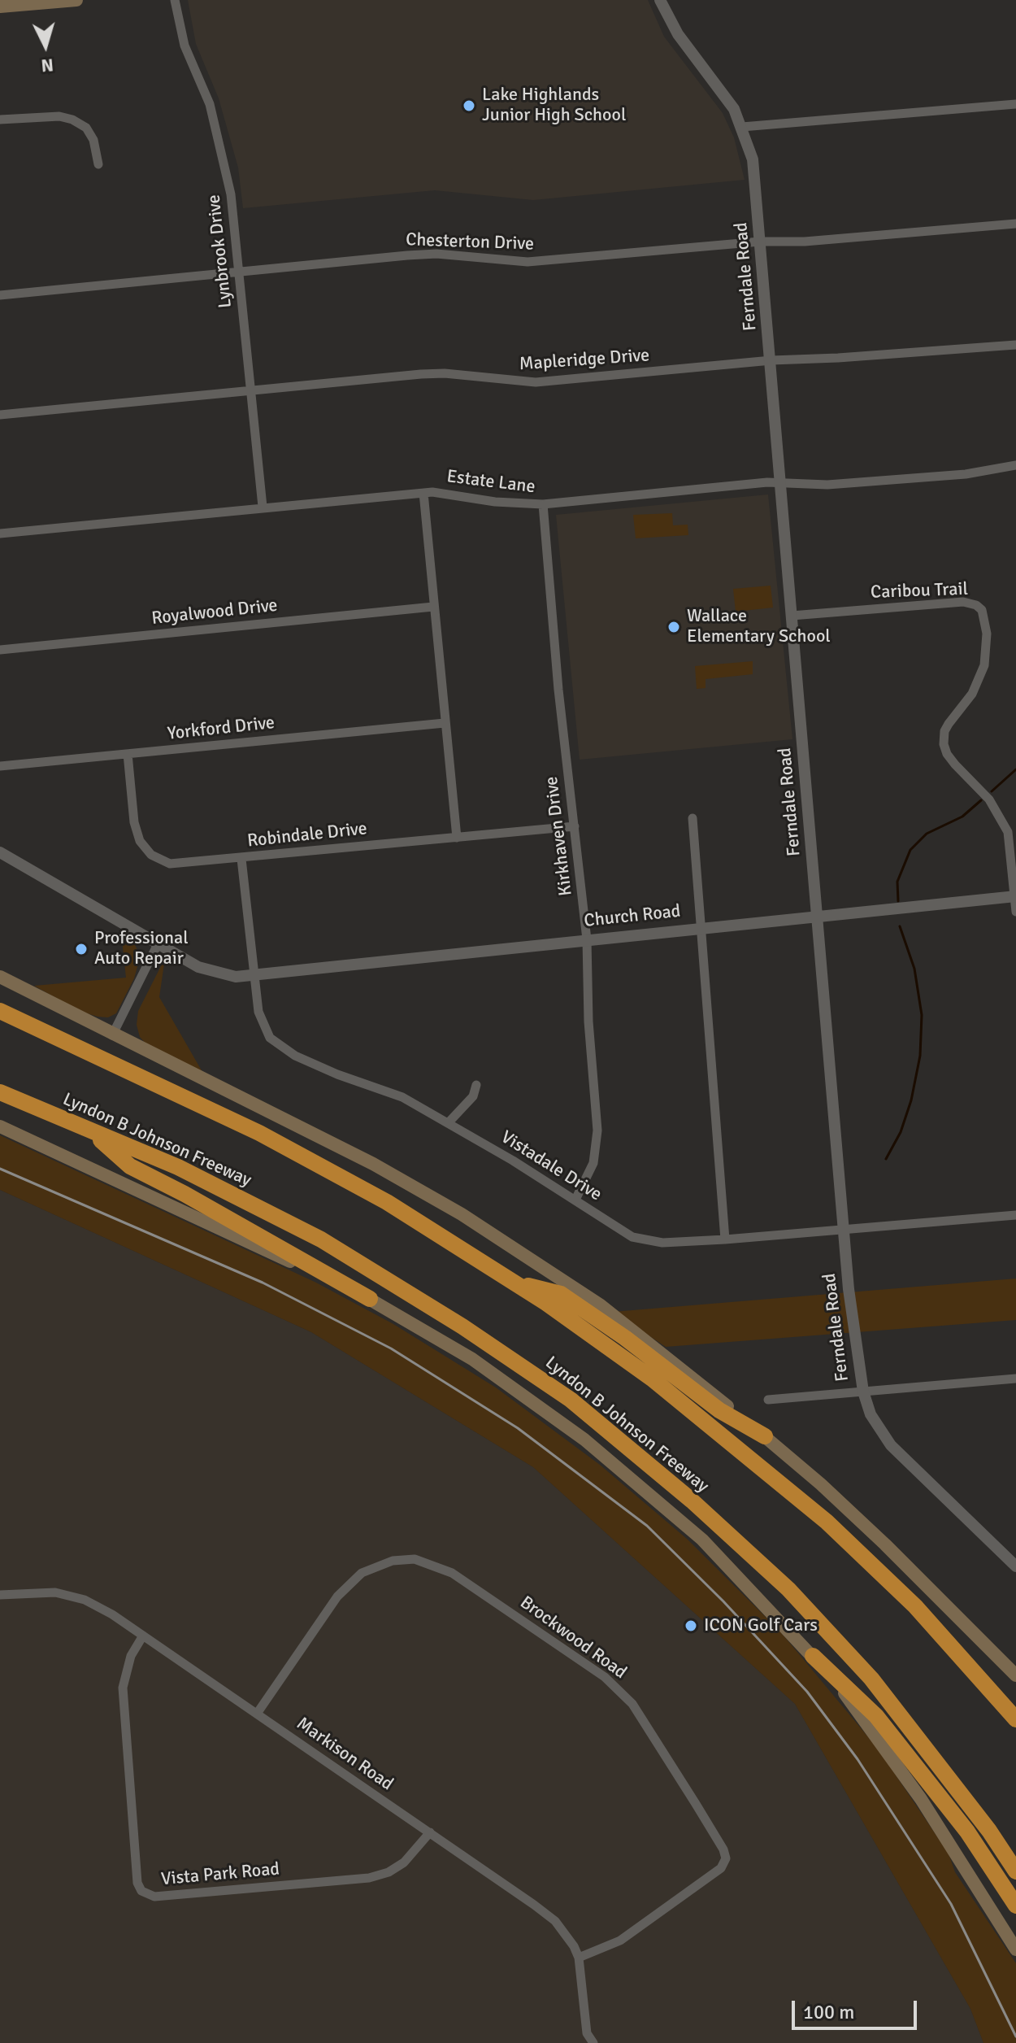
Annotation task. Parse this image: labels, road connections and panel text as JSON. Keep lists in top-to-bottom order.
{
  "streets": {
    "highway": ["Lyndon B Johnson Freeway"],
    "street": [
      "Chesterton Drive",
      "Lynbrook Drive",
      "Ferndale Road",
      "Mapleridge Drive",
      "Estate Lane",
      "Caribou Trail",
      "Royalwood Drive",
      "Yorkford Drive",
      "Robindale Drive",
      "Kirkhaven Drive",
      "Church Road",
      "Vistadale Drive",
      "Brockwood Road",
      "Markison Road",
      "Vista Park Road"
    ]
  },
  "crossings": [
    ["Chesterton Drive", "Lynbrook Drive"],
    ["Chesterton Drive", "Ferndale Road"],
    ["Lynbrook Drive", "Mapleridge Drive"],
    ["Lynbrook Drive", "Estate Lane"],
    ["Ferndale Road", "Mapleridge Drive"],
    ["Ferndale Road", "Estate Lane"],
    ["Ferndale Road", "Caribou Trail"],
    ["Ferndale Road", "Church Road"],
    ["Ferndale Road", "Vistadale Drive"],
    ["Estate Lane", "Kirkhaven Drive"],
    ["Caribou Trail", "Church Road"],
    ["Yorkford Drive", "Robindale Drive"],
    ["Robindale Drive", "Kirkhaven Drive"],
    ["Robindale Drive", "Vistadale Drive"],
    ["Kirkhaven Drive", "Church Road"],
    ["Kirkhaven Drive", "Vistadale Drive"],
    ["Church Road", "Vistadale Drive"],
    ["Brockwood Road", "Markison Road"],
    ["Markison Road", "Vista Park Road"]
  ],
  "places": [
    "Lake Highlands Junior High School",
    "Wallace Elementary School",
    "Professional Auto Repair",
    "ICON Golf Cars"
  ],
  "scale_bar": "100 m",
  "north": "bottom"
}
